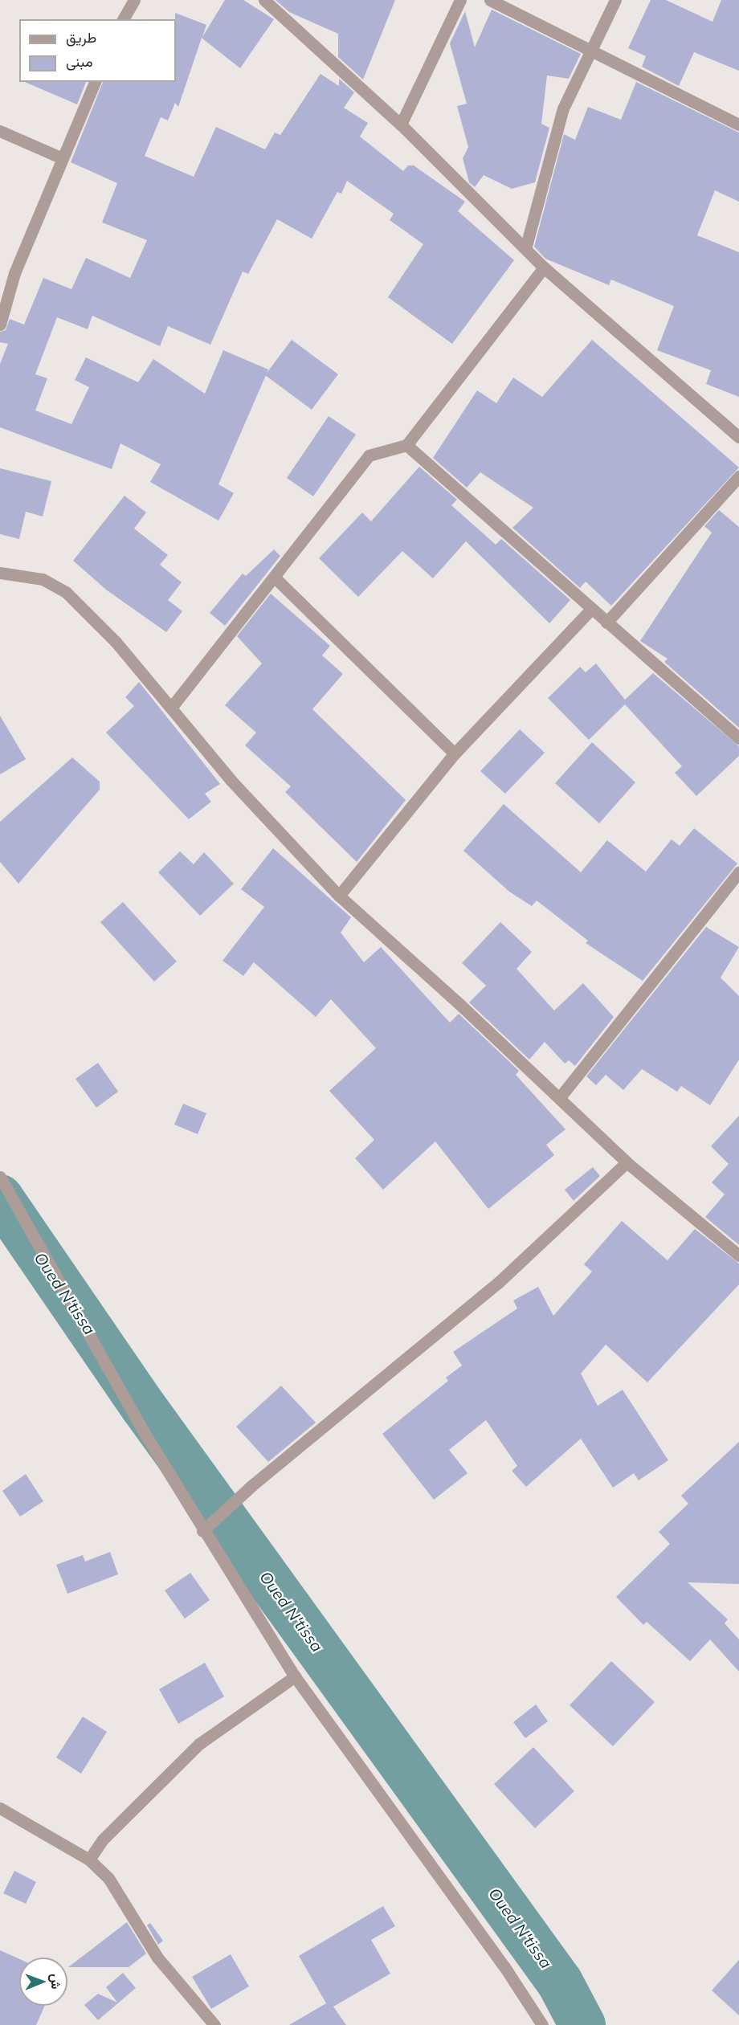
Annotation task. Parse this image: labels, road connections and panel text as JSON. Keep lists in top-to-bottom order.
{
  "water": ["Oued N'tissa"],
  "legend": ["طريق", "مبنى"],
  "north": "right"
}
